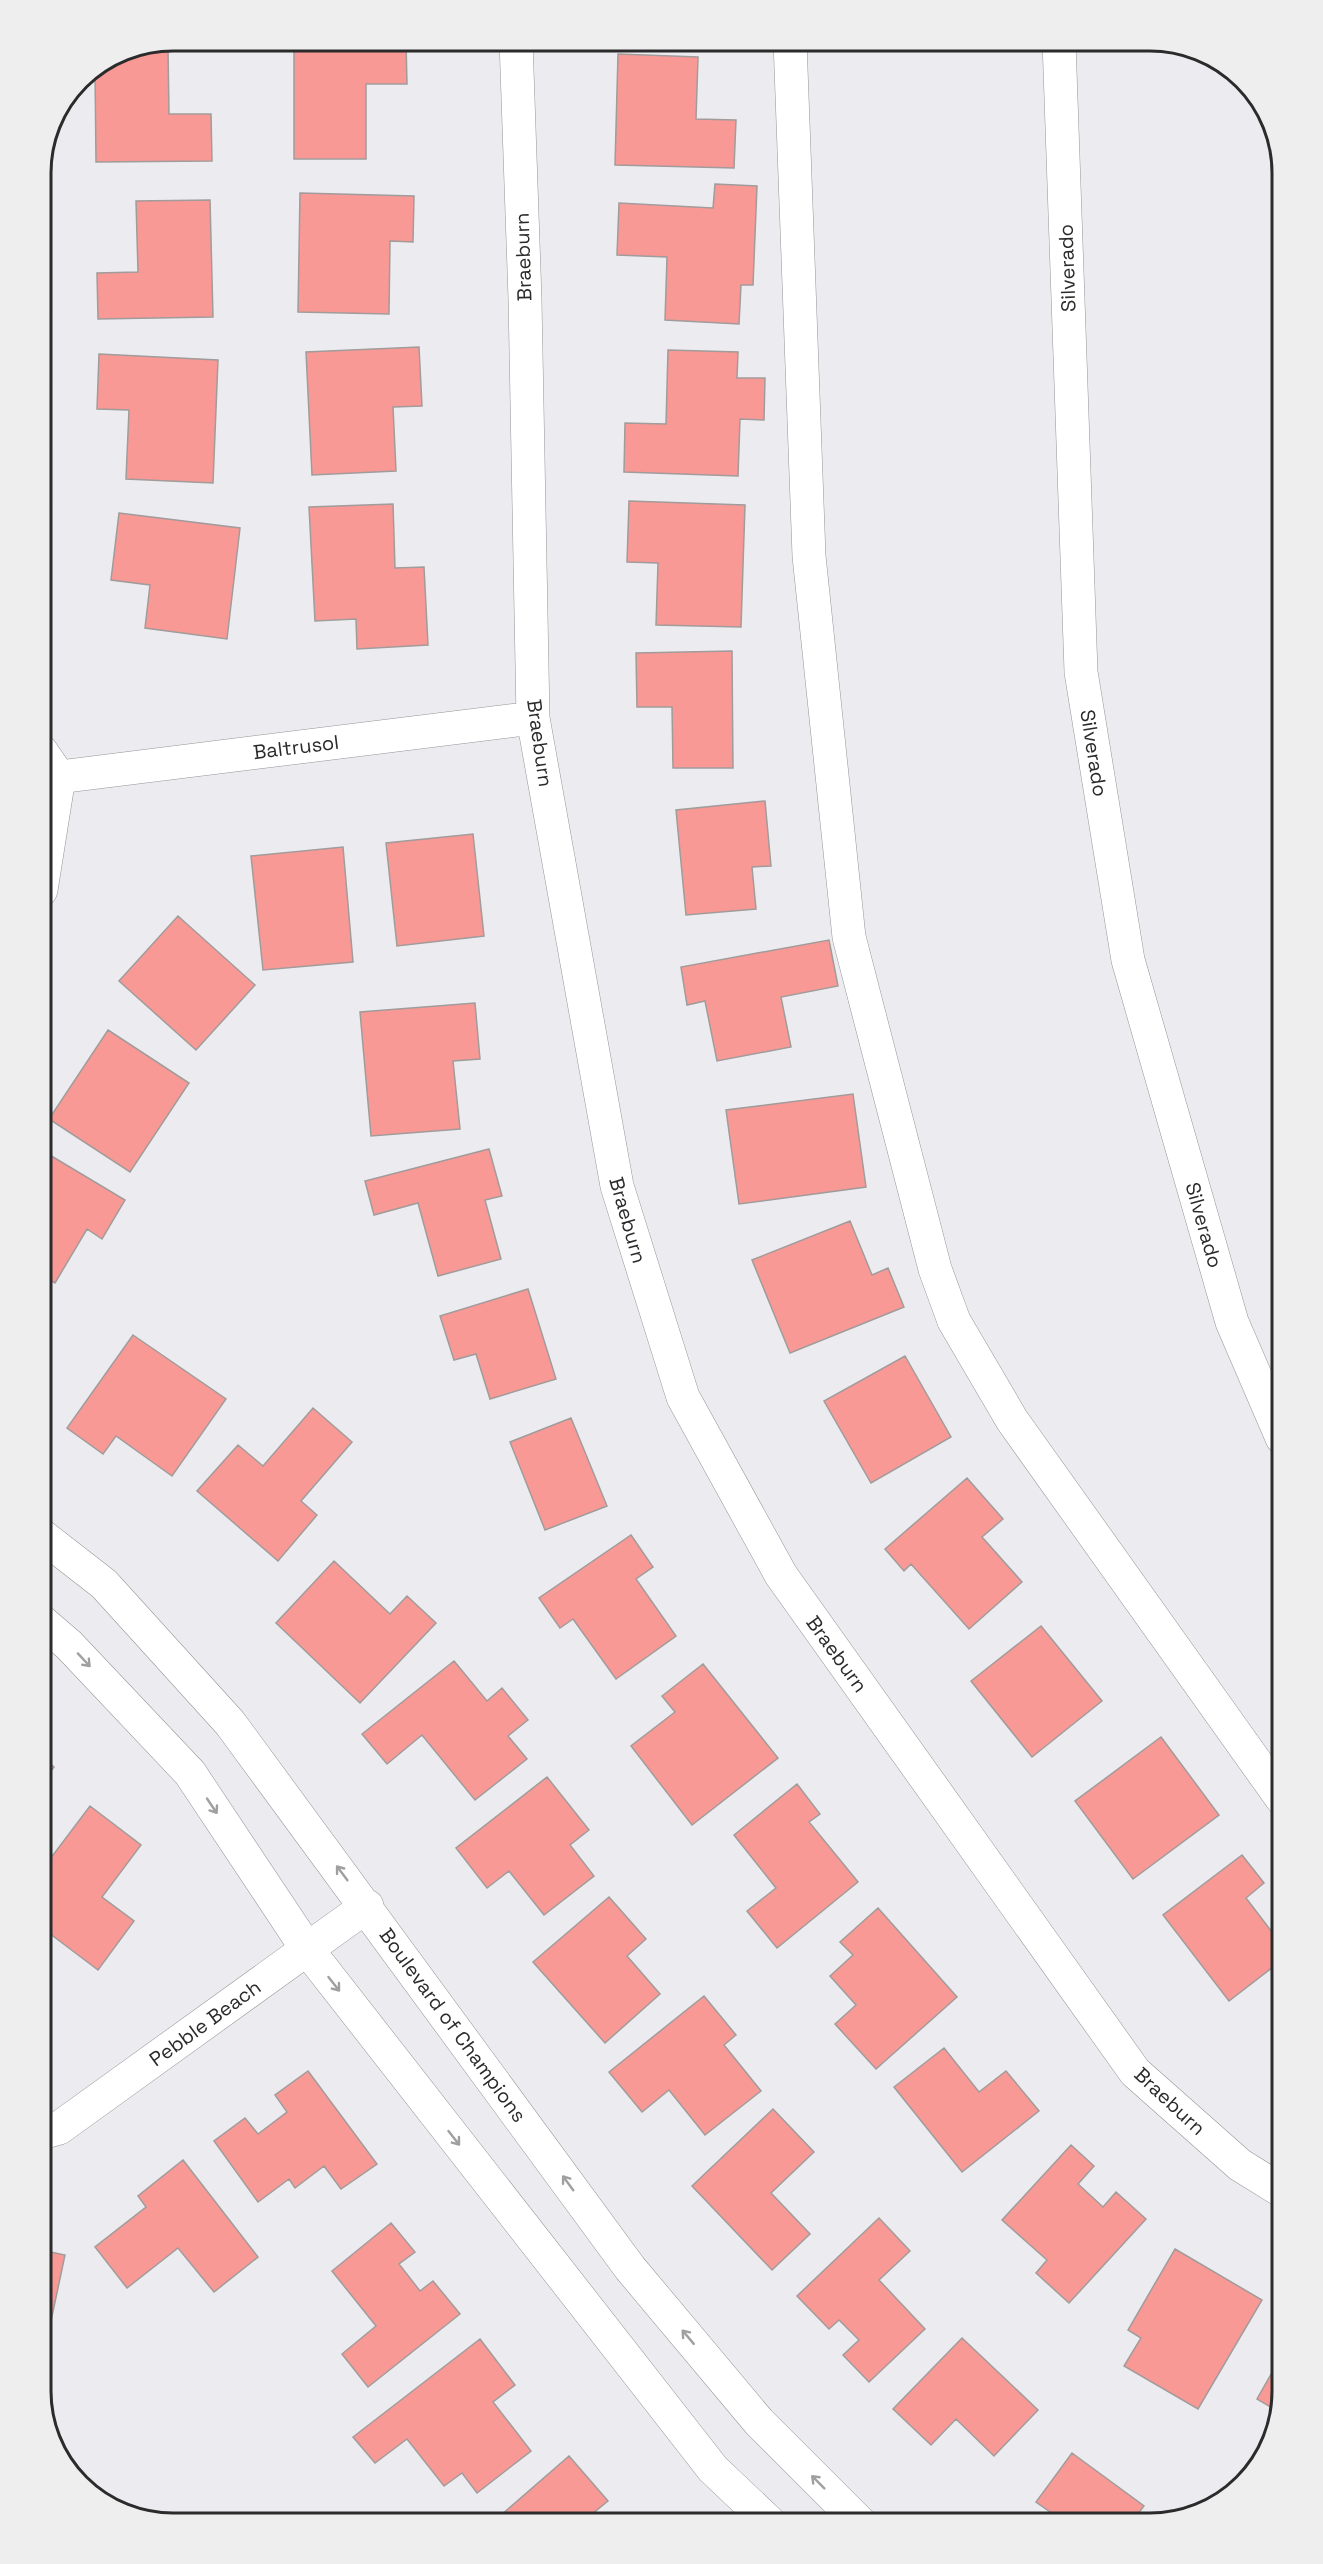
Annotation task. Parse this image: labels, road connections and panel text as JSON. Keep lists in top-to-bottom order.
{
  "streets": {
    "street": [
      "Braeburn",
      "Silverado",
      "Baltrusol",
      "Pebble Beach",
      "Boulevard of Champions"
    ]
  },
  "crossings": [
    ["Braeburn", "Baltrusol"],
    ["Pebble Beach", "Boulevard of Champions"]
  ]
}
